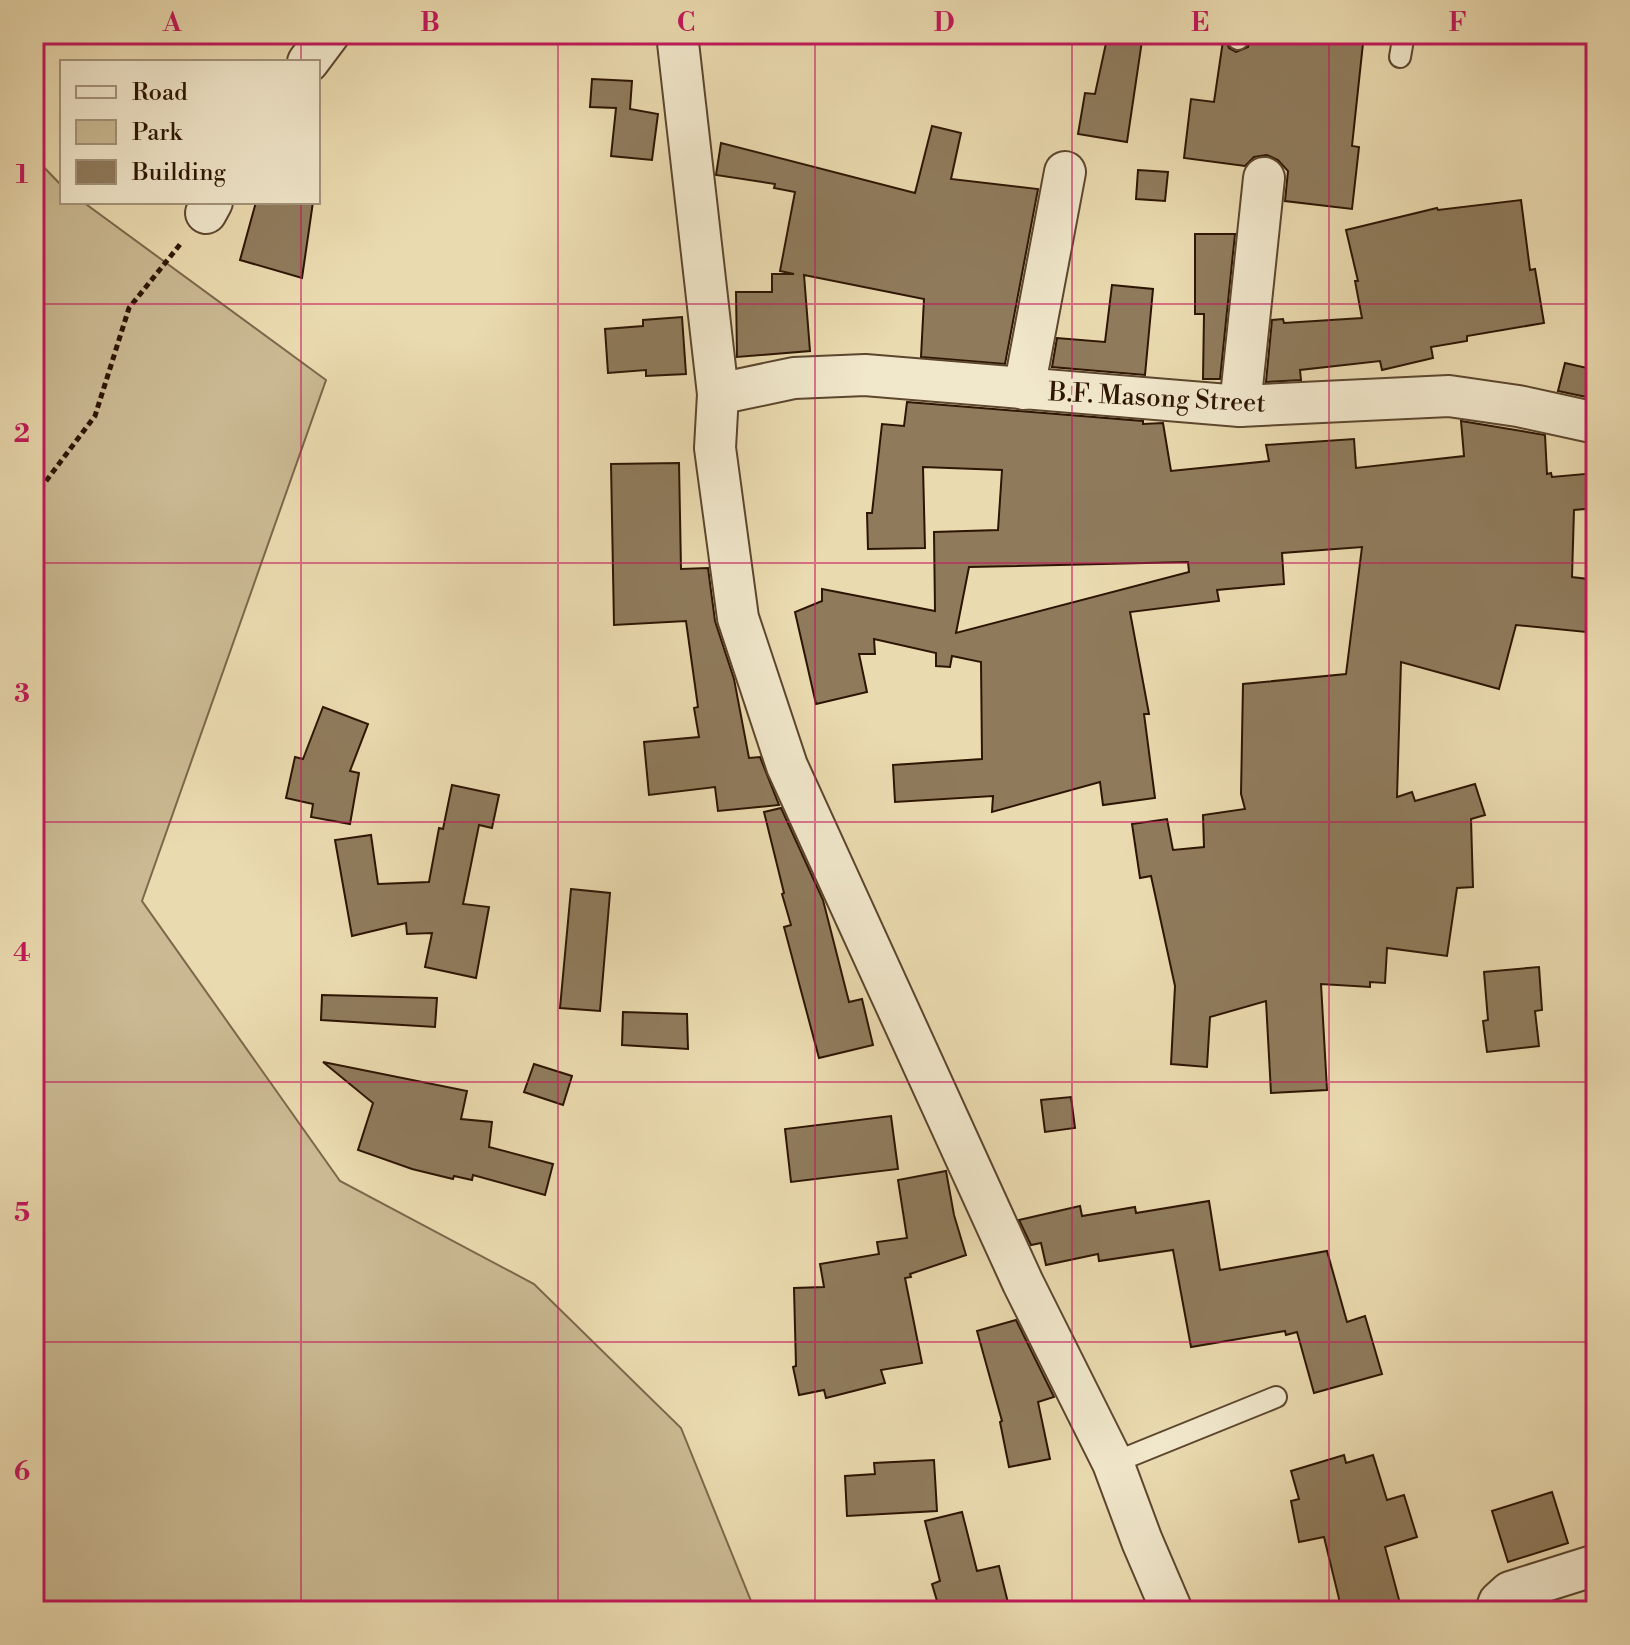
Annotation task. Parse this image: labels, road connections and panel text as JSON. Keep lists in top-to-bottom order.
{
  "streets": {
    "street": ["B.F. Masong Street"]
  },
  "legend": ["Road", "Park", "Building"],
  "grid": {
    "columns": [
      "A",
      "B",
      "C",
      "D",
      "E",
      "F"
    ],
    "rows": [
      "1",
      "2",
      "3",
      "4",
      "5",
      "6"
    ]
  }
}
